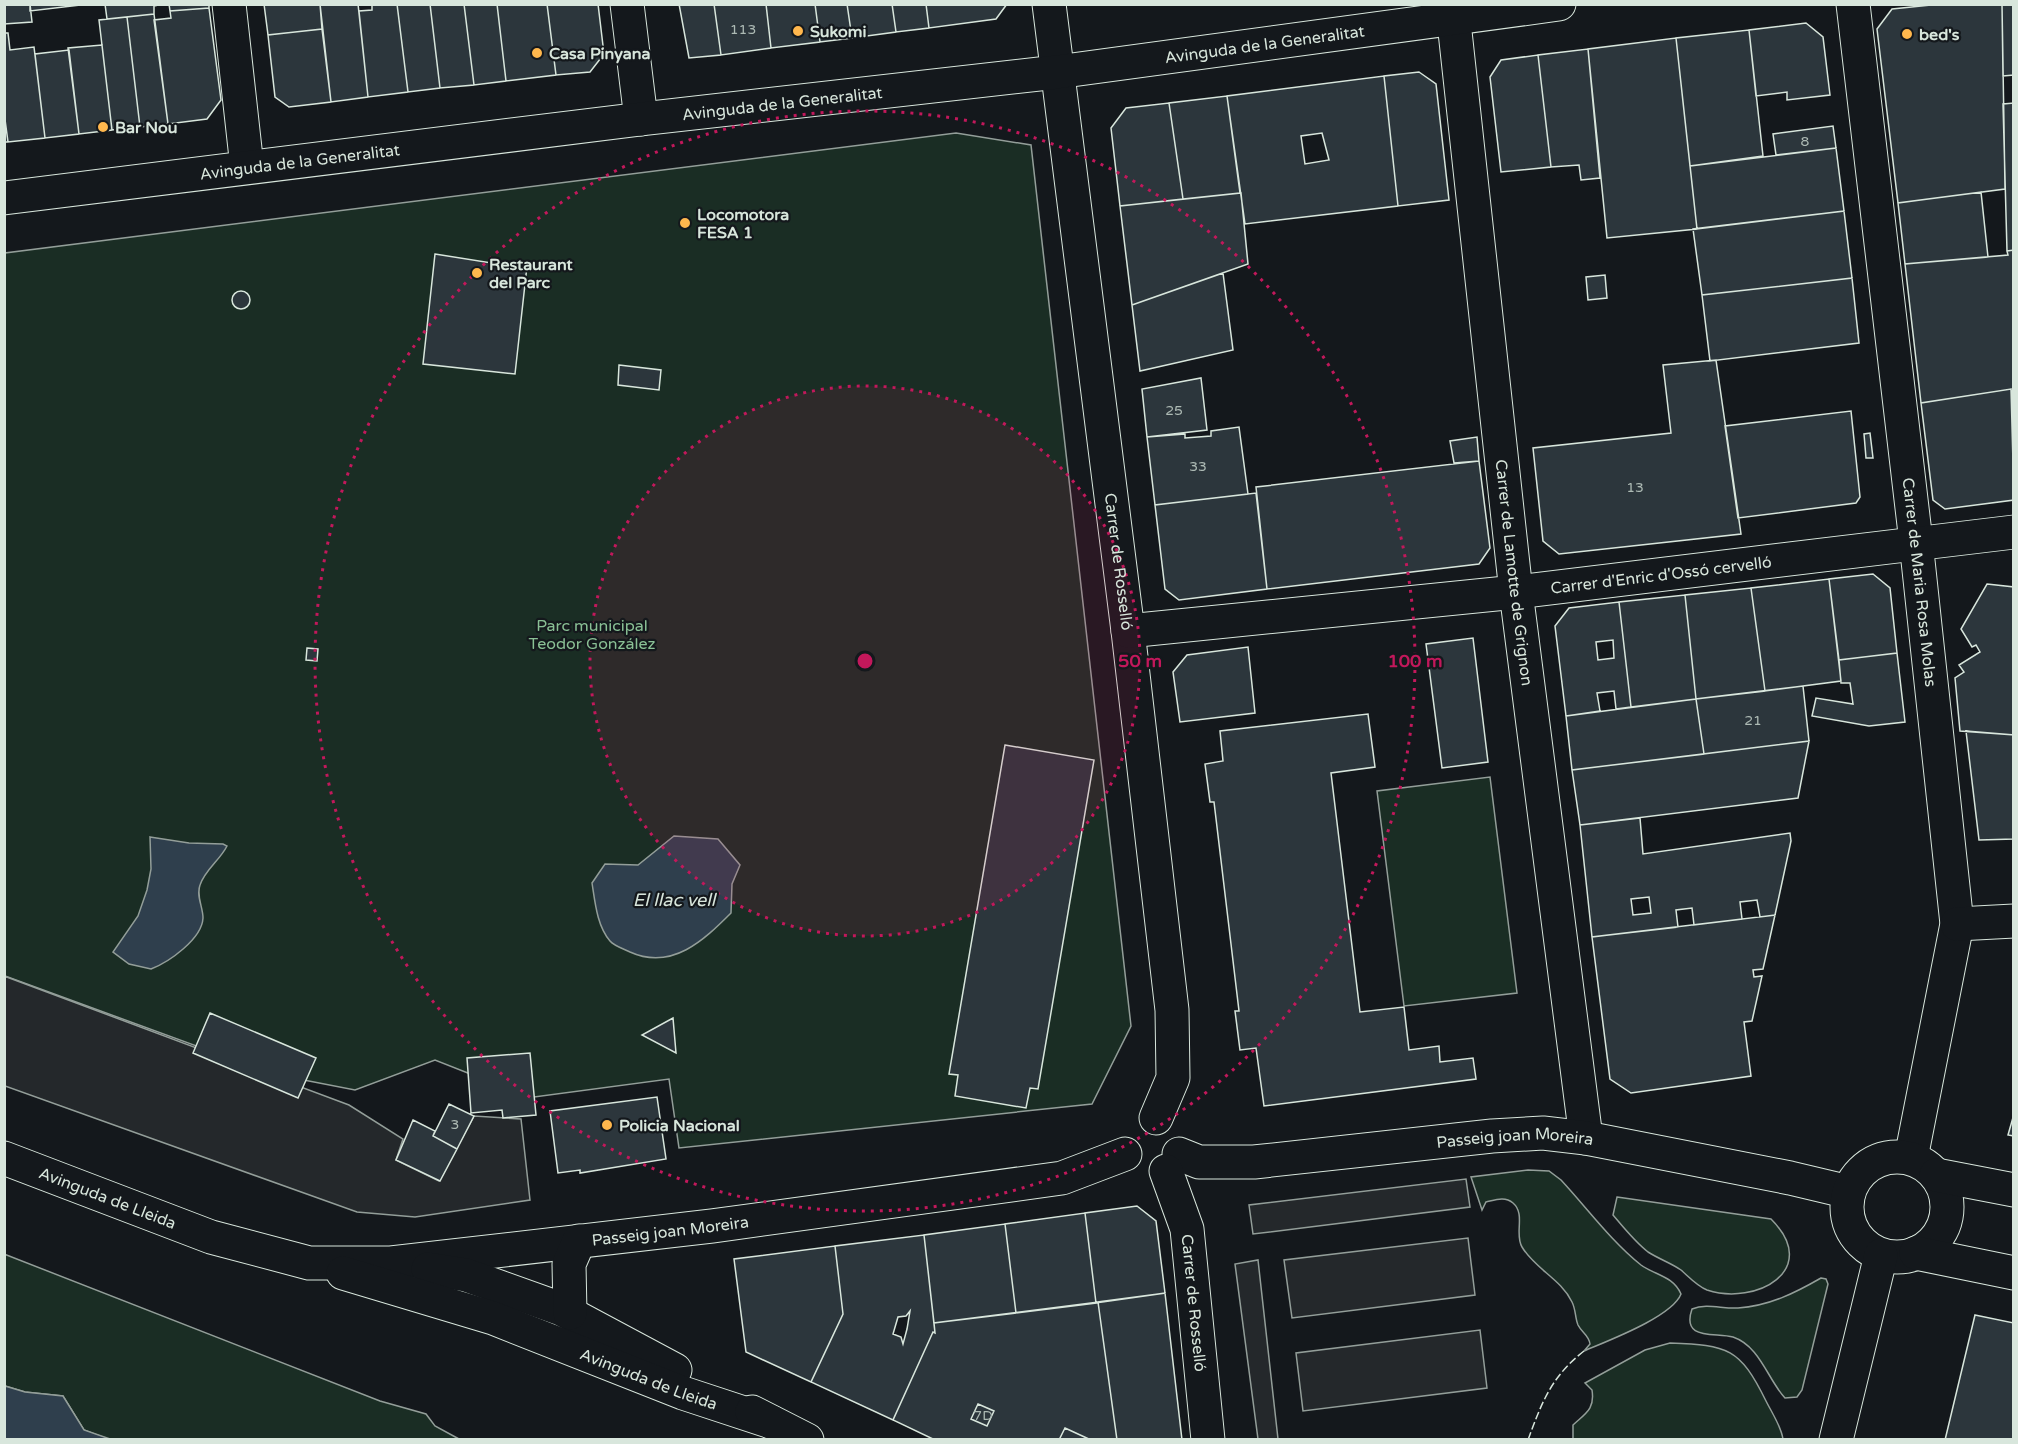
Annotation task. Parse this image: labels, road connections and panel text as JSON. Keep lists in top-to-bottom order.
{
  "streets": {
    "street": [
      "Avinguda de la Generalitat",
      "Carrer de Rosselló",
      "Carrer de Lamotte de Grignon",
      "Carrer d'Enric d'Ossó cervelló",
      "Carrer de Maria Rosa Molas",
      "Passeig joan Moreira",
      "Avinguda de Lleida"
    ]
  },
  "crossings": [
    ["Avinguda de la Generalitat", "Carrer de Rosselló"],
    ["Avinguda de la Generalitat", "Carrer de Lamotte de Grignon"],
    ["Carrer de Rosselló", "Carrer d'Enric d'Ossó cervelló"],
    ["Carrer de Rosselló", "Passeig joan Moreira"],
    ["Carrer de Lamotte de Grignon", "Carrer d'Enric d'Ossó cervelló"],
    ["Carrer de Lamotte de Grignon", "Passeig joan Moreira"],
    ["Carrer d'Enric d'Ossó cervelló", "Carrer de Maria Rosa Molas"],
    ["Carrer de Maria Rosa Molas", "Passeig joan Moreira"],
    ["Passeig joan Moreira", "Avinguda de Lleida"]
  ],
  "water": ["El llac vell"],
  "parks": ["Parc municipal Teodor González"],
  "places": [
    "Sukomi",
    "bed's",
    "Casa Pinyana",
    "Bar Nou",
    "Locomotora FESA 1",
    "Restaurant del Parc",
    "Policia Nacional"
  ],
  "house_numbers": [
    "113",
    "8",
    "25",
    "33",
    "13",
    "21",
    "3",
    "7D"
  ],
  "rings": ["50 m", "100 m"]
}
